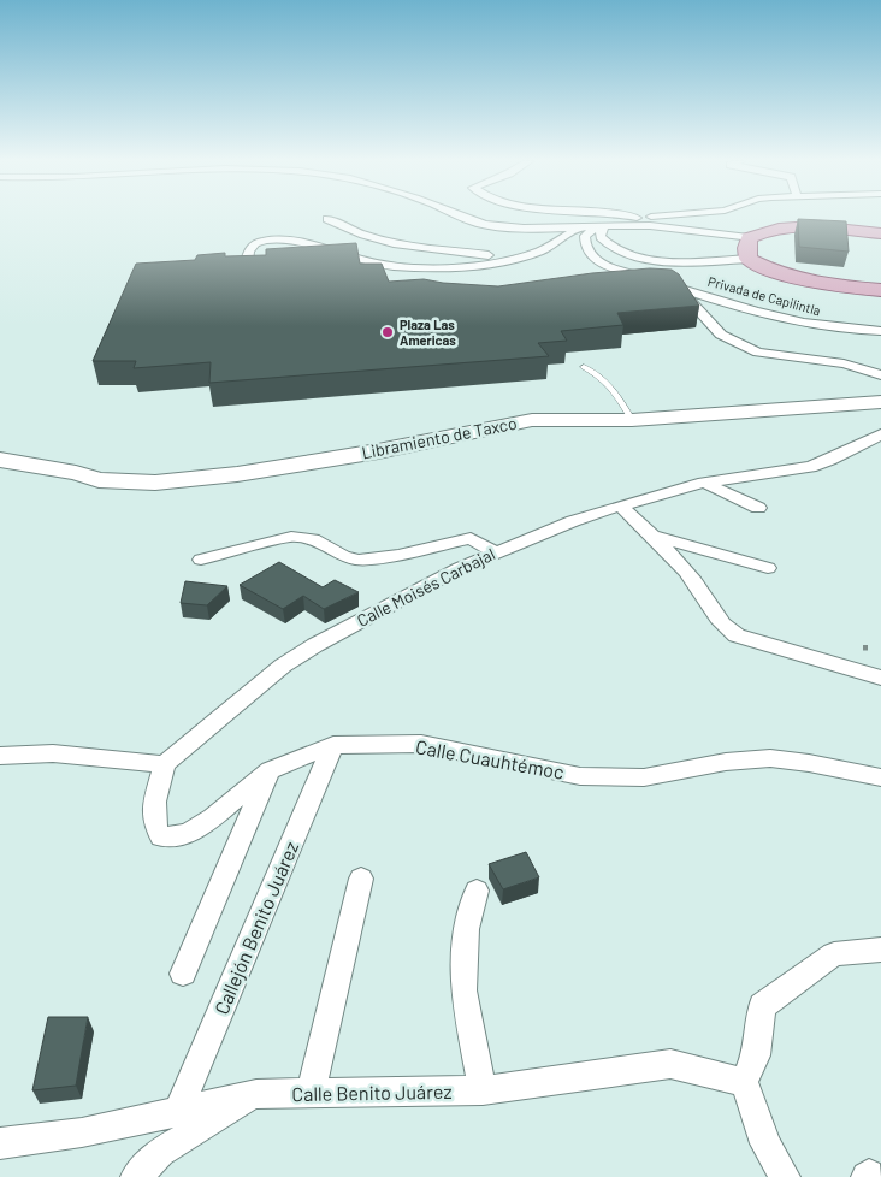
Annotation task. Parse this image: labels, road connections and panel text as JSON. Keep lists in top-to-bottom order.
{
  "streets": {
    "main road": ["Libramiento de Taxco"],
    "street": [
      "Privada de Capilintla",
      "Calle Moisés Carbajal",
      "Calle Cuauhtémoc",
      "Callejón Benito Juárez",
      "Calle Benito Juárez"
    ]
  },
  "crossings": [
    ["Calle Moisés Carbajal", "Calle Cuauhtémoc"],
    ["Calle Cuauhtémoc", "Callejón Benito Juárez"],
    ["Callejón Benito Juárez", "Calle Benito Juárez"]
  ],
  "places": ["Plaza Las Americas"]
}
